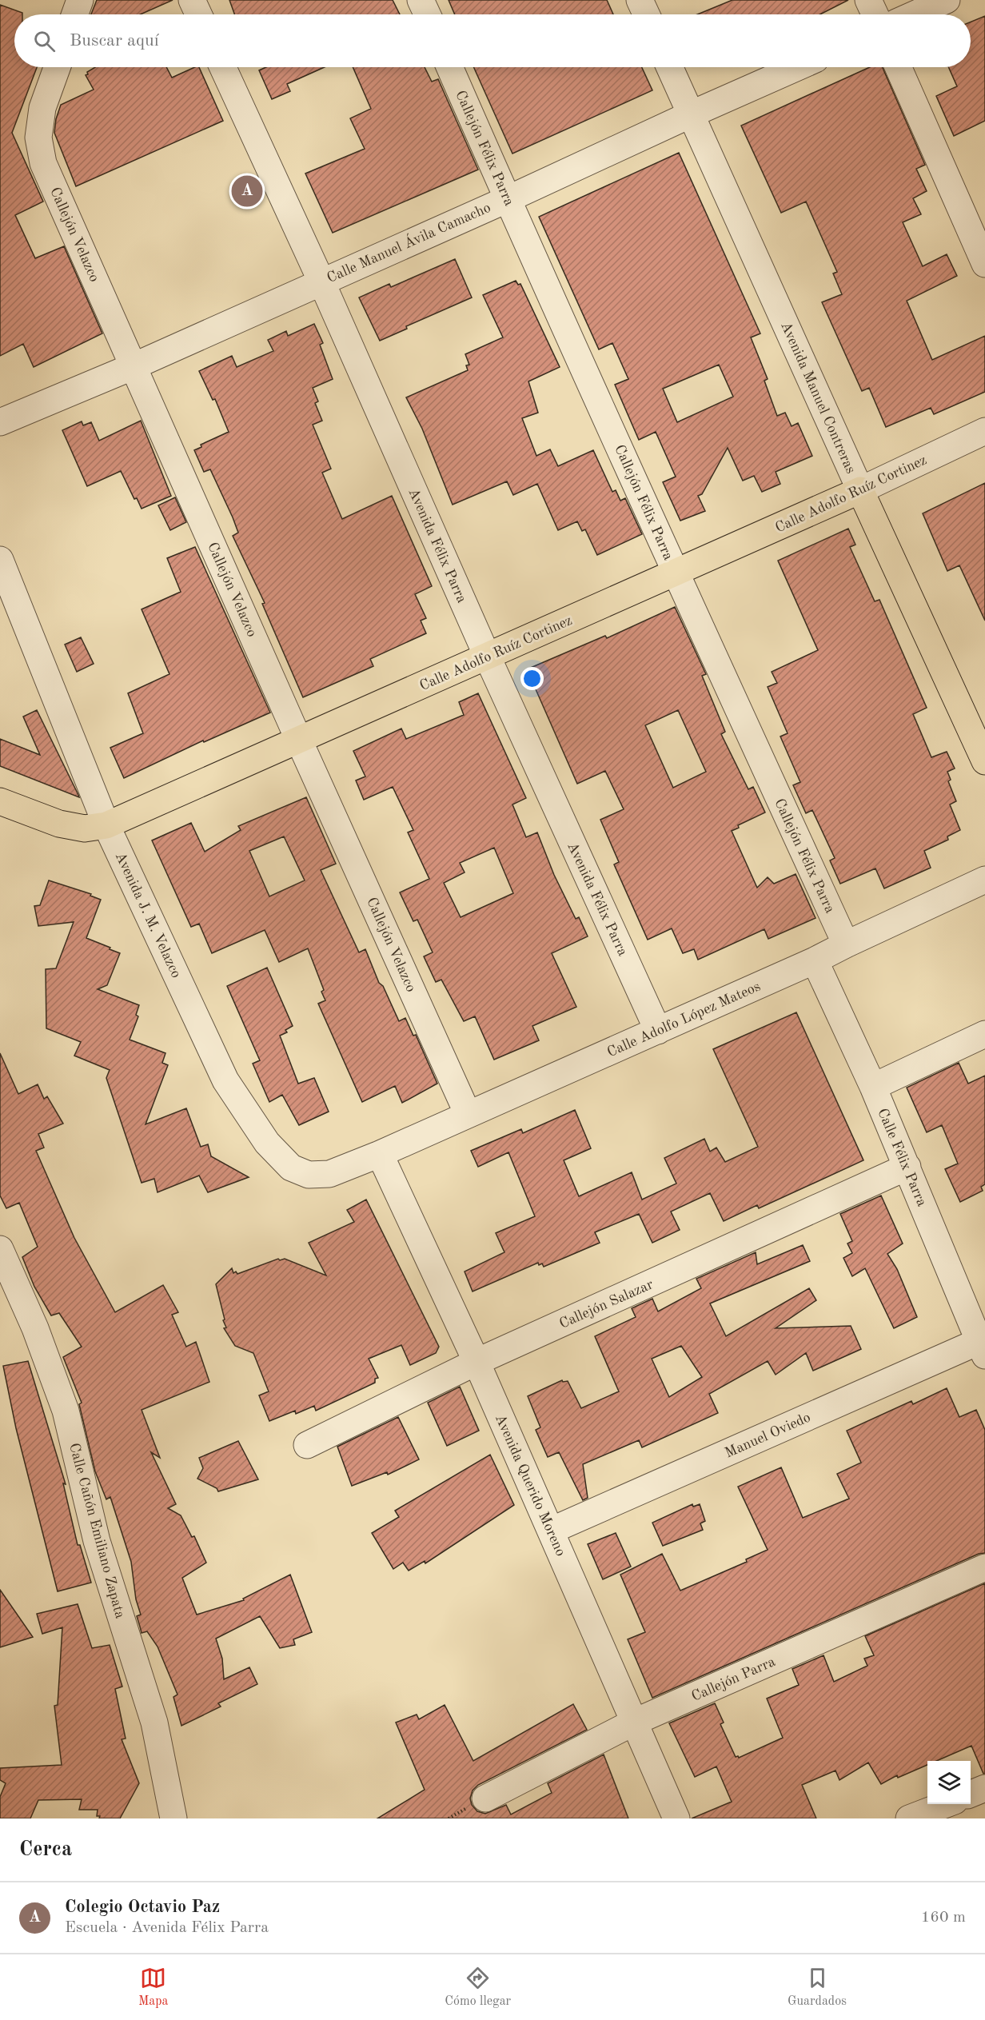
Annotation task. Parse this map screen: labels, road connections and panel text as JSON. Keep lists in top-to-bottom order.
{
  "streets": {
    "main road": ["Avenida Manuel Contreras", "Calle Adolfo Ruíz Cortinez"],
    "street": [
      "Callejón Félix Parra",
      "Callejón Velazco",
      "Calle Manuel Ávila Camacho",
      "Avenida Félix Parra",
      "Avenida J. M. Velazco",
      "Calle Adolfo López Mateos",
      "Calle Félix Parra",
      "Callejón Salazar",
      "Manuel Oviedo",
      "Avenida Querido Moreno",
      "Calle Cañón Emiliano Zapata",
      "Callejón Parra"
    ]
  },
  "crossings": [
    ["Callejón Félix Parra", "Calle Manuel Ávila Camacho"],
    ["Callejón Félix Parra", "Calle Adolfo Ruíz Cortinez"],
    ["Callejón Félix Parra", "Calle Adolfo López Mateos"],
    ["Callejón Velazco", "Calle Manuel Ávila Camacho"],
    ["Callejón Velazco", "Calle Adolfo Ruíz Cortinez"],
    ["Callejón Velazco", "Calle Adolfo López Mateos"],
    ["Calle Manuel Ávila Camacho", "Avenida Manuel Contreras"],
    ["Calle Manuel Ávila Camacho", "Avenida Félix Parra"],
    ["Avenida Manuel Contreras", "Calle Adolfo Ruíz Cortinez"],
    ["Calle Adolfo Ruíz Cortinez", "Avenida Félix Parra"],
    ["Calle Adolfo Ruíz Cortinez", "Avenida J. M. Velazco"],
    ["Avenida Félix Parra", "Calle Adolfo López Mateos"],
    ["Avenida J. M. Velazco", "Calle Adolfo López Mateos"],
    ["Avenida J. M. Velazco", "Avenida Querido Moreno"],
    ["Calle Adolfo López Mateos", "Calle Félix Parra"],
    ["Calle Adolfo López Mateos", "Avenida Querido Moreno"],
    ["Calle Félix Parra", "Callejón Salazar"],
    ["Calle Félix Parra", "Manuel Oviedo"],
    ["Callejón Salazar", "Avenida Querido Moreno"],
    ["Manuel Oviedo", "Avenida Querido Moreno"],
    ["Avenida Querido Moreno", "Callejón Parra"]
  ],
  "page": {
    "search": "Buscar aquí",
    "pins": "A",
    "heading": "Cerca",
    "list": [
      {
        "mark": "A",
        "name": "Colegio Octavio Paz",
        "note": "Escuela · Avenida Félix Parra",
        "value": "160 m"
      }
    ],
    "nav": ["Mapa", "Cómo llegar", "Guardados"]
  }
}
